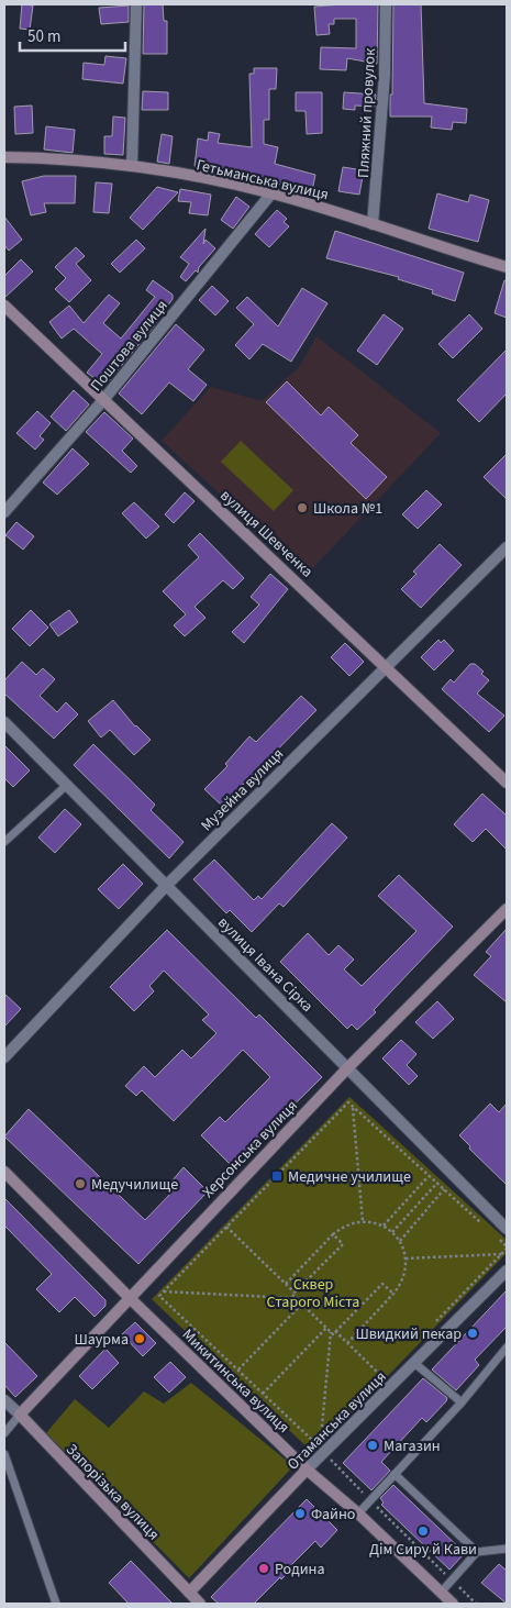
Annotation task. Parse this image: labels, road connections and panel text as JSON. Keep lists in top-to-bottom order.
{
  "streets": {
    "street": [
      "Пляжний провулок",
      "Гетьманська вулиця",
      "Поштова вулиця",
      "вулиця Шевченка",
      "Музейна вулиця",
      "вулиця Івана Сірка",
      "Херсонська вулиця",
      "Микитинська вулиця",
      "Отаманська вулиця",
      "Запорізька вулиця"
    ]
  },
  "crossings": [
    ["Пляжний провулок", "Гетьманська вулиця"],
    ["Гетьманська вулиця", "Поштова вулиця"],
    ["Поштова вулиця", "вулиця Шевченка"],
    ["вулиця Шевченка", "Музейна вулиця"],
    ["Музейна вулиця", "вулиця Івана Сірка"],
    ["вулиця Івана Сірка", "Херсонська вулиця"],
    ["Херсонська вулиця", "Микитинська вулиця"],
    ["Херсонська вулиця", "Запорізька вулиця"],
    ["Микитинська вулиця", "Отаманська вулиця"],
    ["Отаманська вулиця", "Запорізька вулиця"]
  ],
  "parks": ["Сквер Старого Міста"],
  "places": {
    "other": [
      "Школа №1",
      "Медучилище",
      "Швидкий пекар",
      "Шаурма",
      "Магазин",
      "Файно",
      "Дім Сиру й Кави",
      "Родина"
    ],
    "transit": ["Медичне училище"]
  },
  "scale_bar": "50 m"
}
